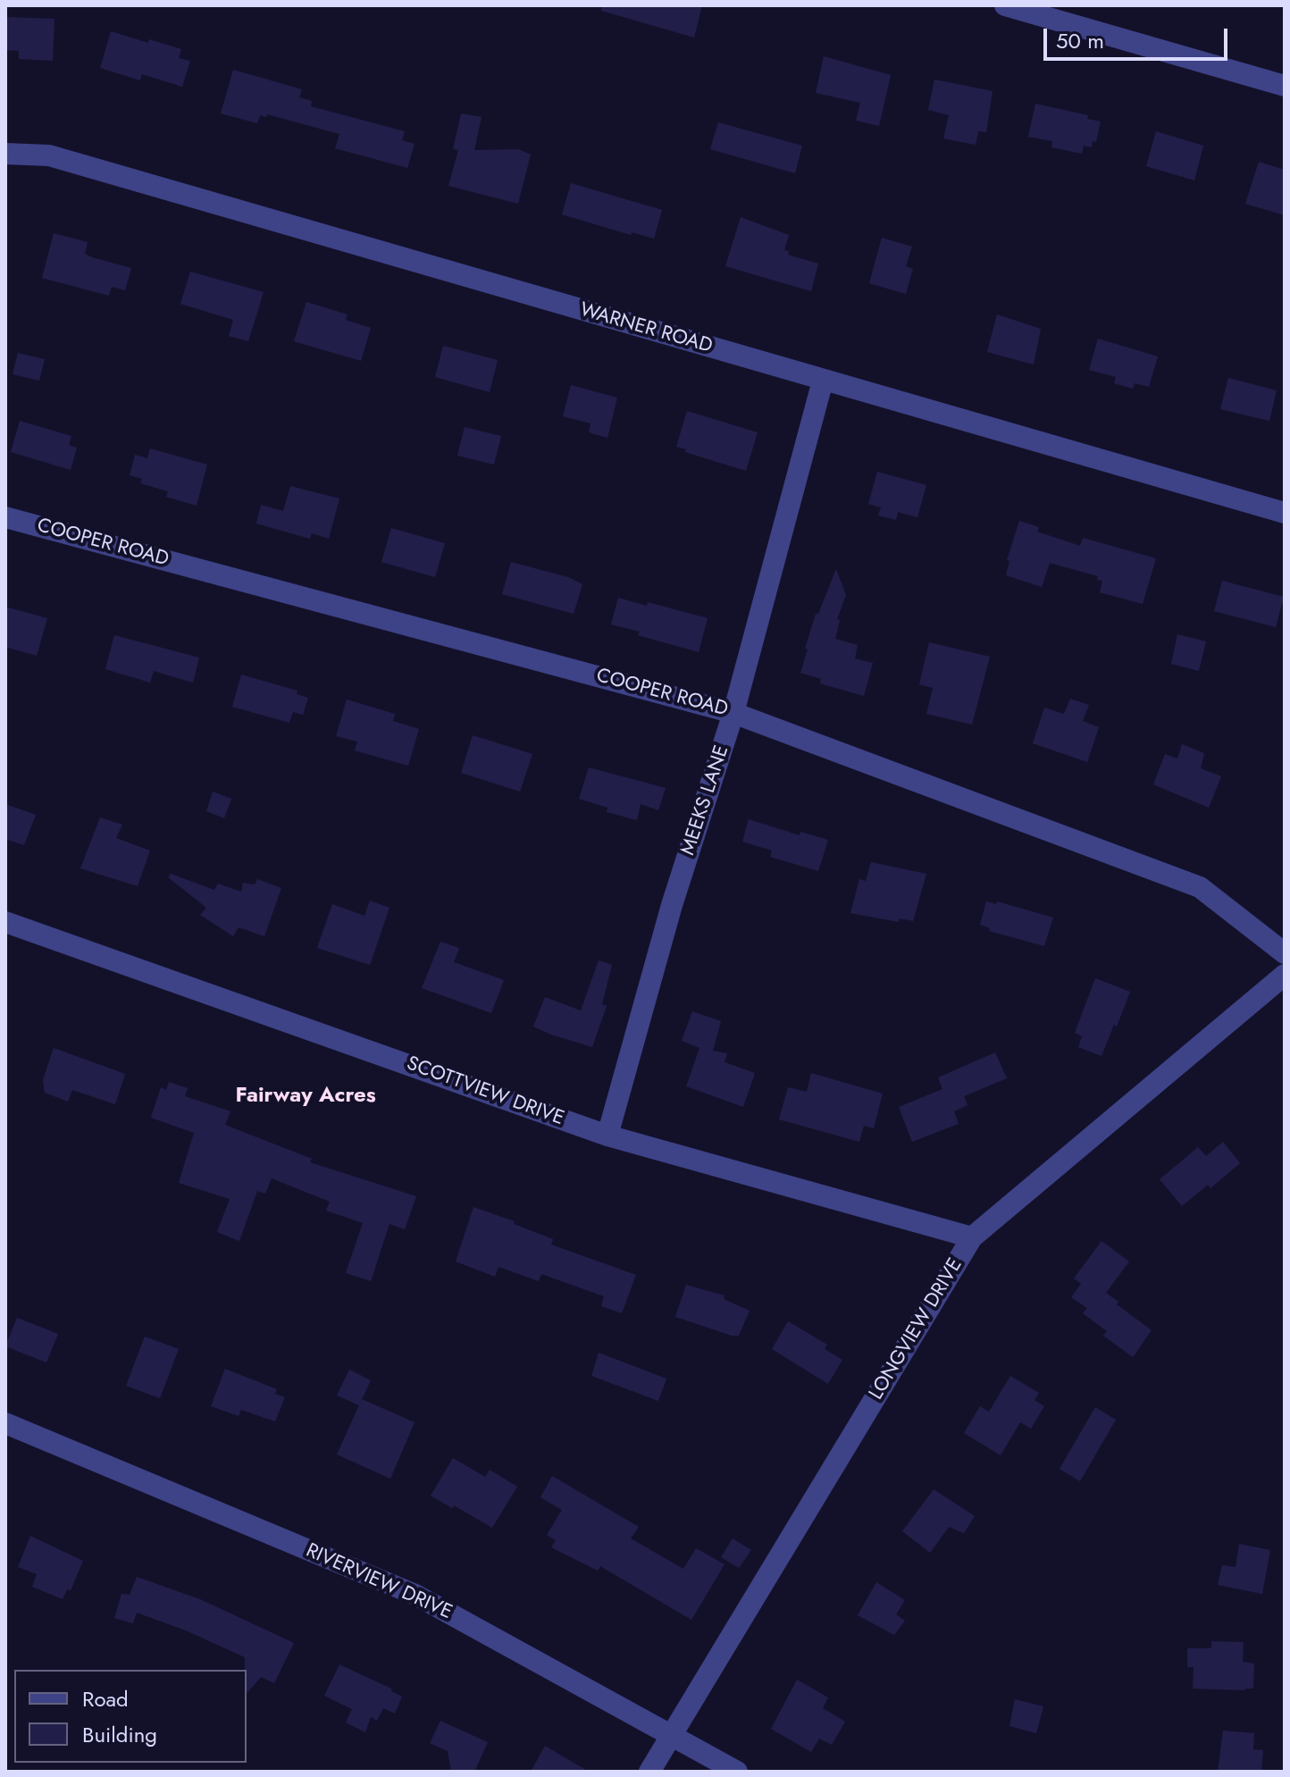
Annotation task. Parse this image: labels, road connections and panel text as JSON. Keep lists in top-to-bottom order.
{
  "streets": {
    "street": [
      "WARNER ROAD",
      "COOPER ROAD",
      "MEEKS LANE",
      "SCOTTVIEW DRIVE",
      "LONGVIEW DRIVE",
      "RIVERVIEW DRIVE"
    ]
  },
  "crossings": [
    ["WARNER ROAD", "MEEKS LANE"],
    ["COOPER ROAD", "MEEKS LANE"],
    ["MEEKS LANE", "SCOTTVIEW DRIVE"],
    ["SCOTTVIEW DRIVE", "LONGVIEW DRIVE"],
    ["LONGVIEW DRIVE", "RIVERVIEW DRIVE"]
  ],
  "districts": ["Fairway Acres"],
  "legend": ["Road", "Building"],
  "scale_bar": "50 m"
}
